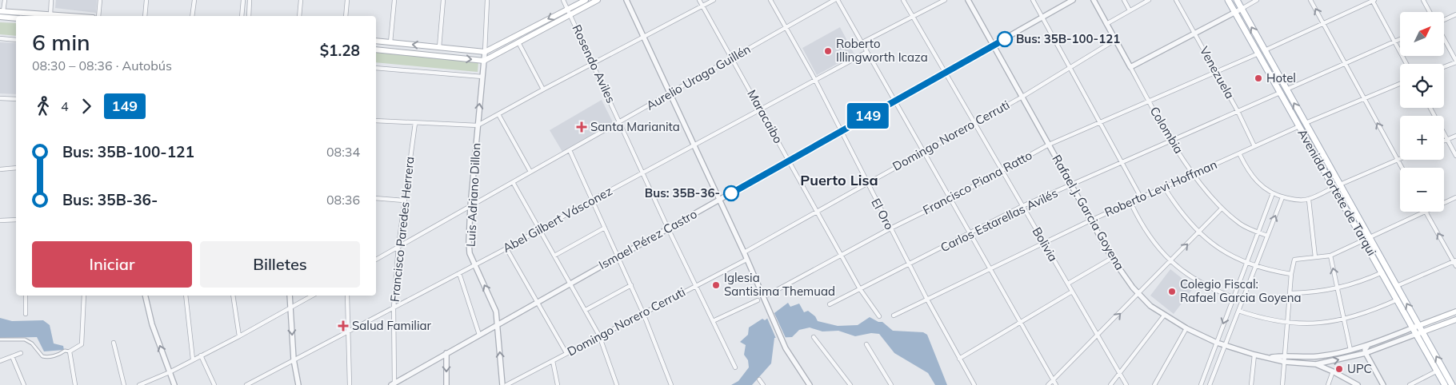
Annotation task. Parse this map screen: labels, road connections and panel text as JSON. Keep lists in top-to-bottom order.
{
  "streets": {
    "main road": ["Avenida Portete de Tarqui"],
    "street": [
      "Rosendo Aviles",
      "Venezuela",
      "Aurelio Uraga Guillén",
      "Maracaibo",
      "Colombia",
      "Domingo Norero Cerruti",
      "Francisco Piana Ratto",
      "Roberto Levi Hoffman",
      "Luis Adriano Dillon",
      "Rafael J. Garcia Goyena",
      "El Oro",
      "Abel Gilbert Vásconez",
      "Carlos Estarellas Avilés",
      "Francisco Paredes Herrera",
      "Ismael Pérez Castro",
      "Bolivia"
    ]
  },
  "crossings": [
    ["Rosendo Aviles", "Aurelio Uraga Guillén"],
    ["Rosendo Aviles", "Domingo Norero Cerruti"],
    ["Rosendo Aviles", "Abel Gilbert Vásconez"],
    ["Rosendo Aviles", "Ismael Pérez Castro"],
    ["Venezuela", "Francisco Piana Ratto"],
    ["Venezuela", "Roberto Levi Hoffman"],
    ["Venezuela", "Carlos Estarellas Avilés"],
    ["Aurelio Uraga Guillén", "Maracaibo"],
    ["Aurelio Uraga Guillén", "Luis Adriano Dillon"],
    ["Aurelio Uraga Guillén", "El Oro"],
    ["Aurelio Uraga Guillén", "Francisco Paredes Herrera"],
    ["Maracaibo", "Domingo Norero Cerruti"],
    ["Maracaibo", "Francisco Piana Ratto"],
    ["Maracaibo", "Abel Gilbert Vásconez"],
    ["Maracaibo", "Carlos Estarellas Avilés"],
    ["Maracaibo", "Ismael Pérez Castro"],
    ["Colombia", "Domingo Norero Cerruti"],
    ["Colombia", "Francisco Piana Ratto"],
    ["Colombia", "Roberto Levi Hoffman"],
    ["Colombia", "Carlos Estarellas Avilés"],
    ["Domingo Norero Cerruti", "Rafael J. Garcia Goyena"],
    ["Domingo Norero Cerruti", "El Oro"],
    ["Domingo Norero Cerruti", "Bolivia"],
    ["Francisco Piana Ratto", "Avenida Portete de Tarqui"],
    ["Francisco Piana Ratto", "Rafael J. Garcia Goyena"],
    ["Francisco Piana Ratto", "El Oro"],
    ["Francisco Piana Ratto", "Bolivia"],
    ["Roberto Levi Hoffman", "Avenida Portete de Tarqui"],
    ["Roberto Levi Hoffman", "Rafael J. Garcia Goyena"],
    ["Roberto Levi Hoffman", "El Oro"],
    ["Roberto Levi Hoffman", "Bolivia"],
    ["Avenida Portete de Tarqui", "Rafael J. Garcia Goyena"],
    ["Avenida Portete de Tarqui", "Carlos Estarellas Avilés"],
    ["Luis Adriano Dillon", "Abel Gilbert Vásconez"],
    ["Luis Adriano Dillon", "Ismael Pérez Castro"],
    ["Rafael J. Garcia Goyena", "Carlos Estarellas Avilés"],
    ["Rafael J. Garcia Goyena", "Ismael Pérez Castro"],
    ["El Oro", "Abel Gilbert Vásconez"],
    ["El Oro", "Carlos Estarellas Avilés"],
    ["El Oro", "Ismael Pérez Castro"],
    ["Abel Gilbert Vásconez", "Francisco Paredes Herrera"],
    ["Carlos Estarellas Avilés", "Bolivia"],
    ["Francisco Paredes Herrera", "Ismael Pérez Castro"],
    ["Ismael Pérez Castro", "Bolivia"]
  ],
  "districts": ["Puerto Lisa"],
  "places": {
    "other": [
      "Bus: 35B-100-121",
      "Roberto Illingworth Icaza",
      "Hotel",
      "Bus: 35B-36-",
      "Iglesia Santisima Themuad",
      "Colegio Fiscal: Rafael Garcia Goyena",
      "UPC"
    ],
    "health": ["Santa Marianita", "Salud Familiar"]
  },
  "lines": ["bus line 149"],
  "north": "top right",
  "page": {
    "on_map": "149",
    "map_buttons": ["+", "−"],
    "heading": ["6 min", "08:30 – 08:36 · Autobús", "$1.28"],
    "legs": ["4", "149"],
    "list": [
      {
        "name": "Bus: 35B-100-121",
        "value": "08:34"
      },
      {
        "name": "Bus: 35B-36-",
        "value": "08:36"
      }
    ],
    "buttons": ["Iniciar", "Billetes"]
  }
}
